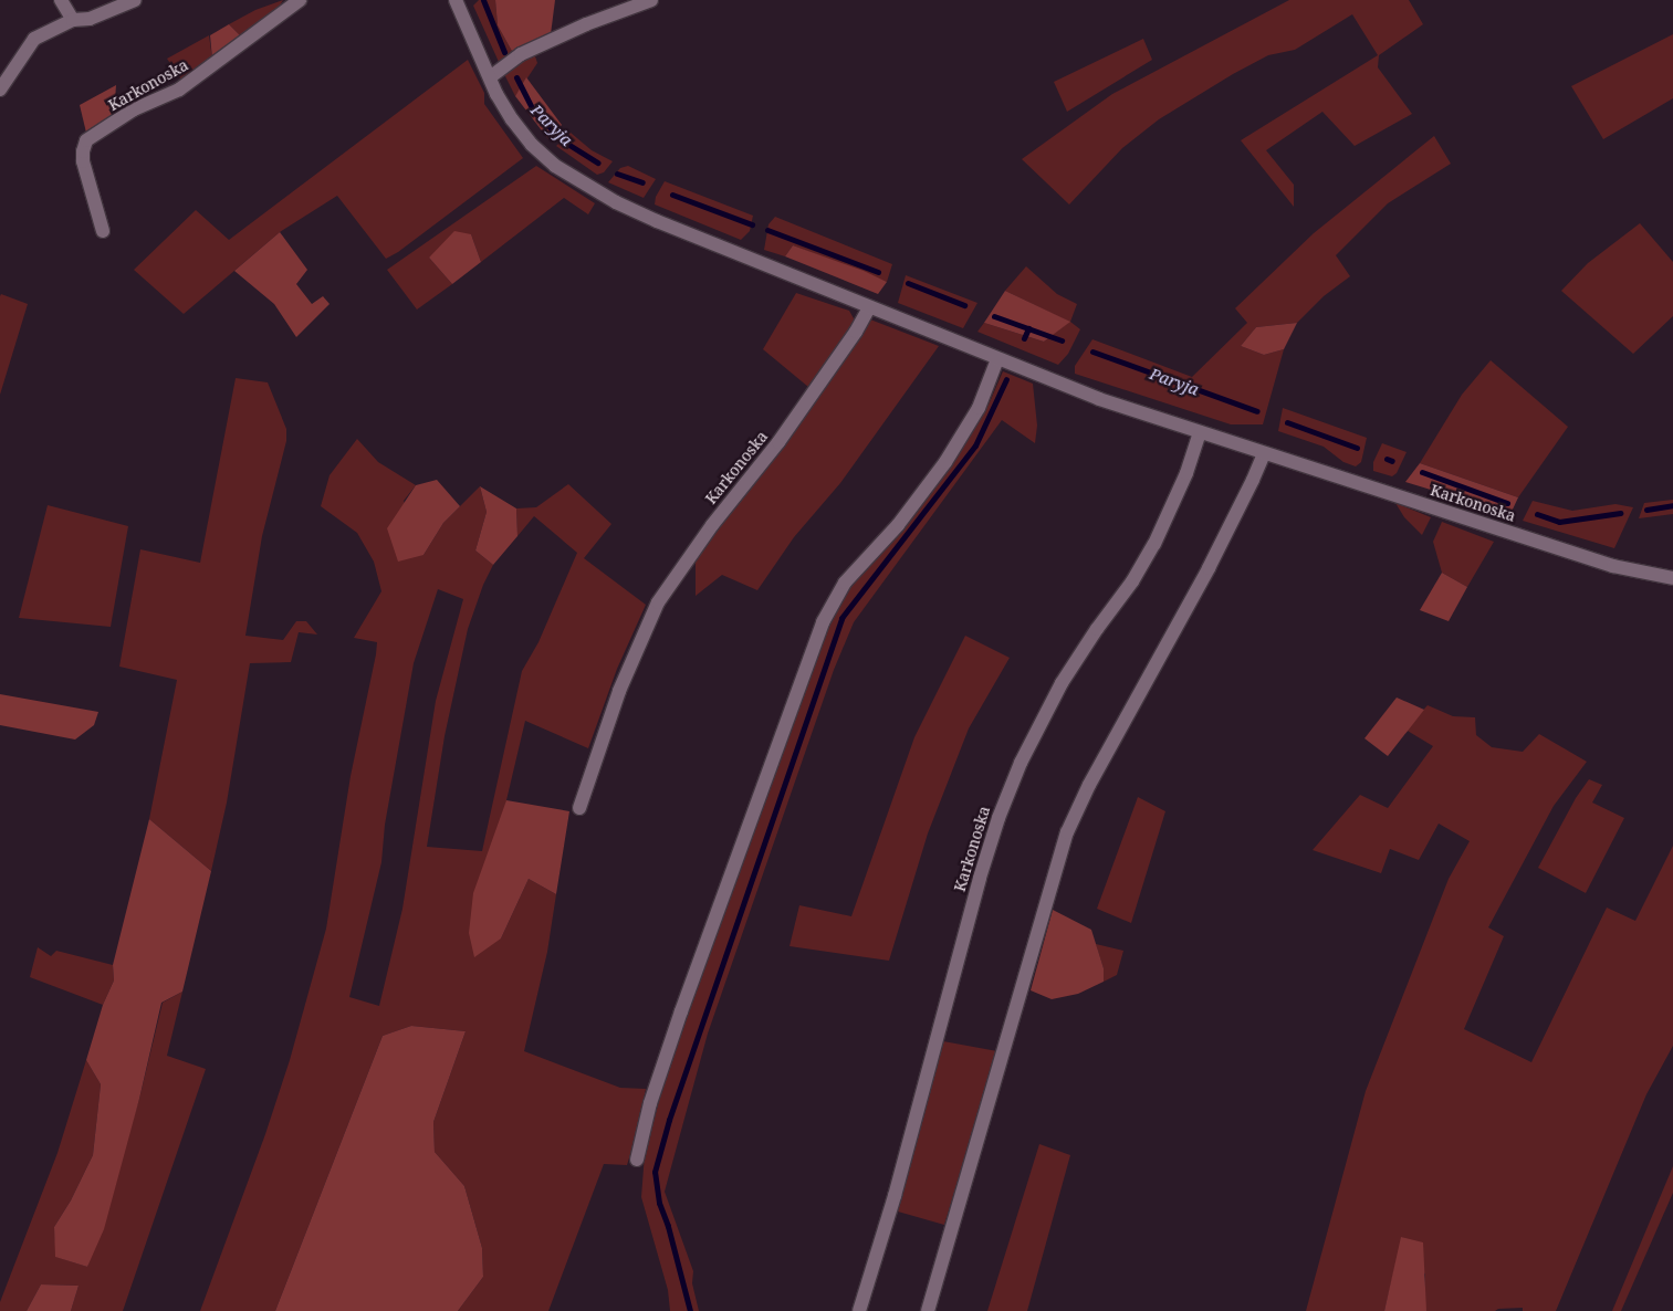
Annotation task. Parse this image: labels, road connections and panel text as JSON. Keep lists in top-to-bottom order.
{
  "streets": {
    "street": ["Karkonoska"]
  },
  "water": ["Paryja"]
}
